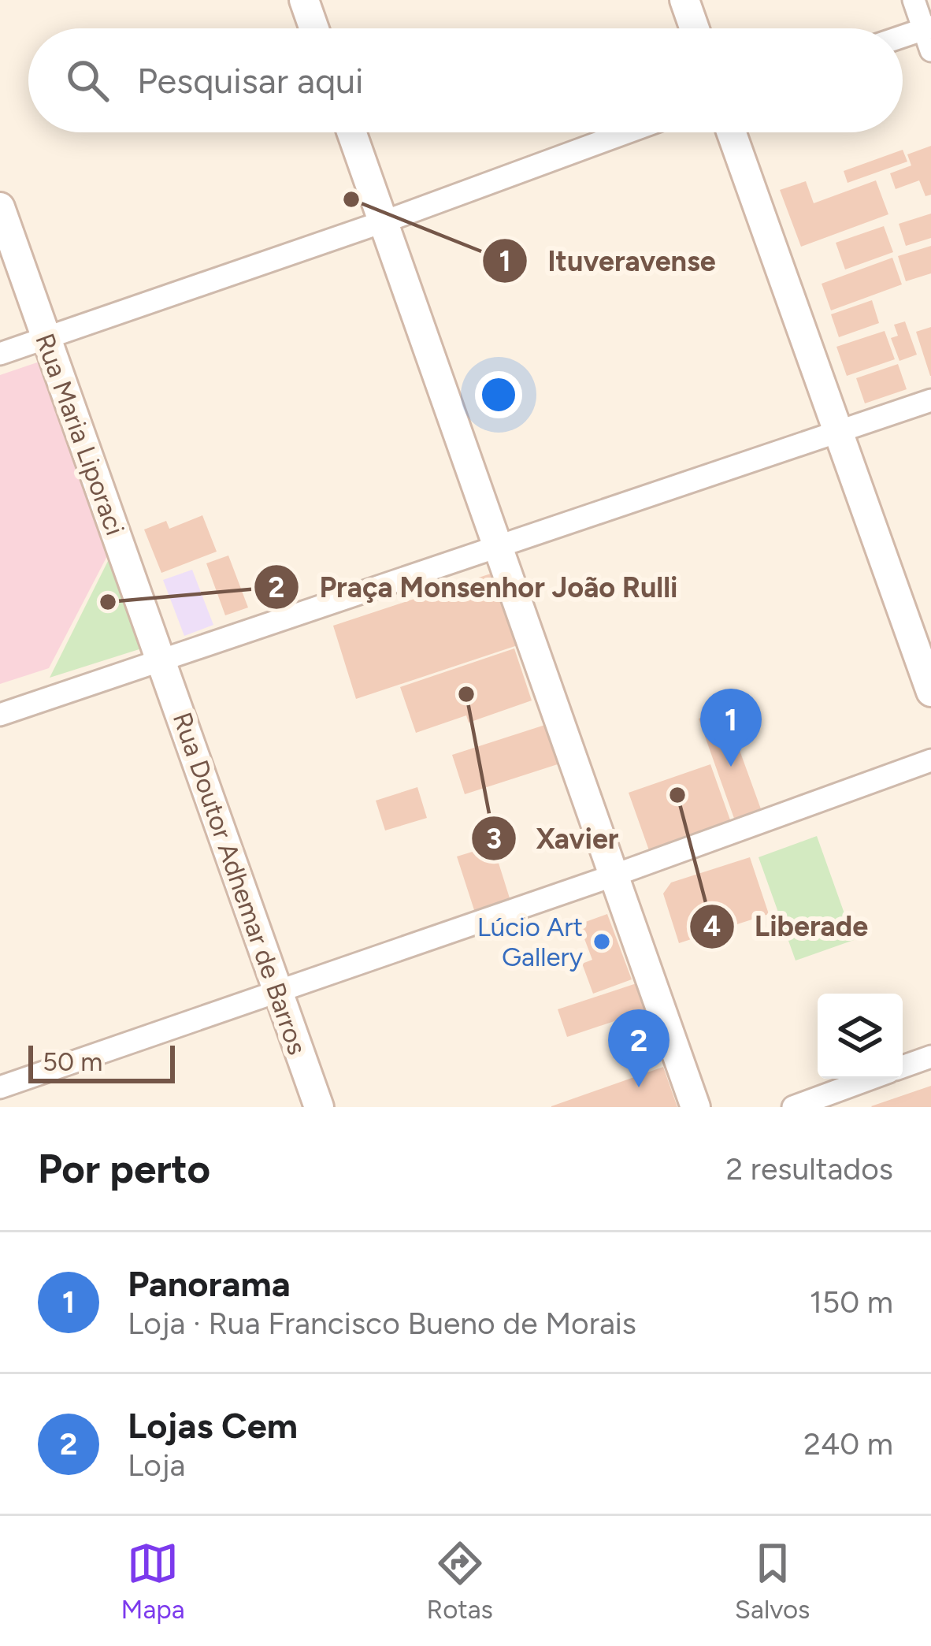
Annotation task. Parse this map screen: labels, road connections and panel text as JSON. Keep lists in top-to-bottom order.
{
  "streets": {
    "street": ["Rua Maria Liporaci", "Rua Doutor Adhemar de Barros"]
  },
  "crossings": [
    ["Rua Maria Liporaci", "Rua Doutor Adhemar de Barros"]
  ],
  "places": [
    "Ituveravense",
    "Praça Monsenhor João Rulli",
    "Xavier",
    "Liberade",
    "Lúcio Art Gallery"
  ],
  "scale_bar": "50 m",
  "page": {
    "search": "Pesquisar aqui",
    "pins": ["1", "2"],
    "scale": "50 m",
    "heading": ["Por perto", "2 resultados"],
    "list": [
      {
        "mark": "1",
        "name": "Panorama",
        "note": "Loja · Rua Francisco Bueno de Morais",
        "value": "150 m"
      },
      {
        "mark": "2",
        "name": "Lojas Cem",
        "note": "Loja",
        "value": "240 m"
      }
    ],
    "nav": ["Mapa", "Rotas", "Salvos"]
  }
}
